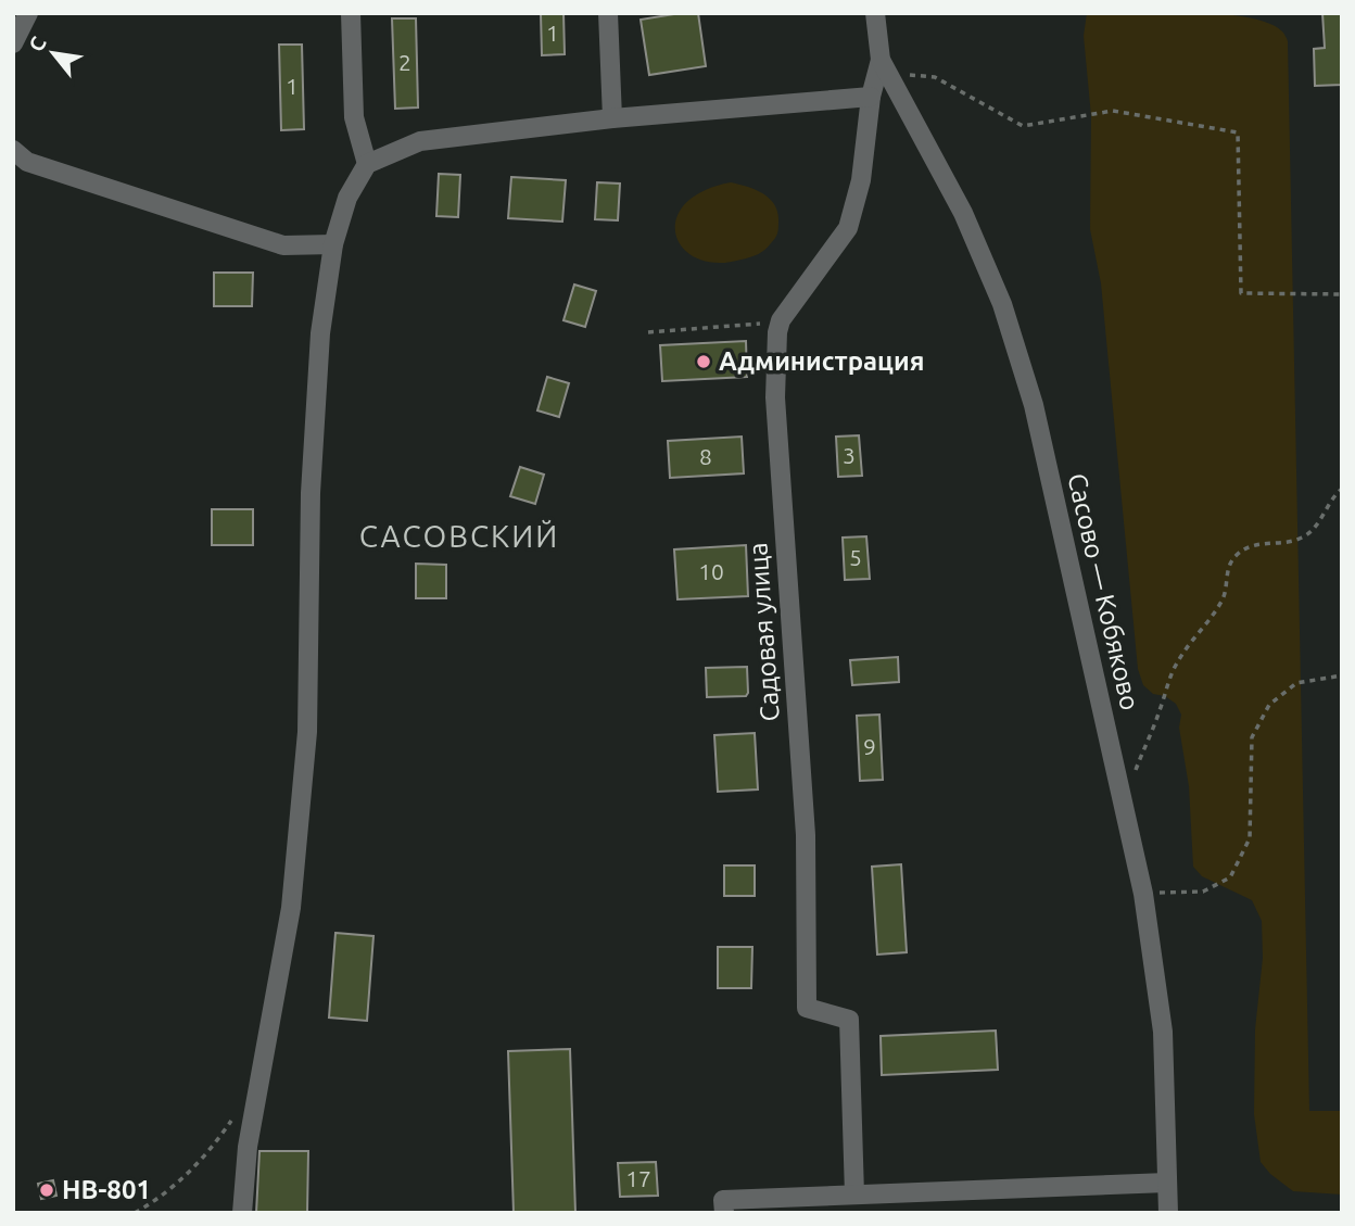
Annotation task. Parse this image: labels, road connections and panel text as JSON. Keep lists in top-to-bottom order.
{
  "streets": {
    "street": ["Сасово — Кобяково", "Садовая улица"]
  },
  "crossings": [
    ["Сасово — Кобяково", "Садовая улица"]
  ],
  "districts": ["САСОВСКИЙ"],
  "places": ["Администрация", "НВ-801"],
  "house_numbers": [
    "1",
    "2",
    "1",
    "3",
    "8",
    "5",
    "10",
    "9",
    "17"
  ],
  "north": "top left"
}
